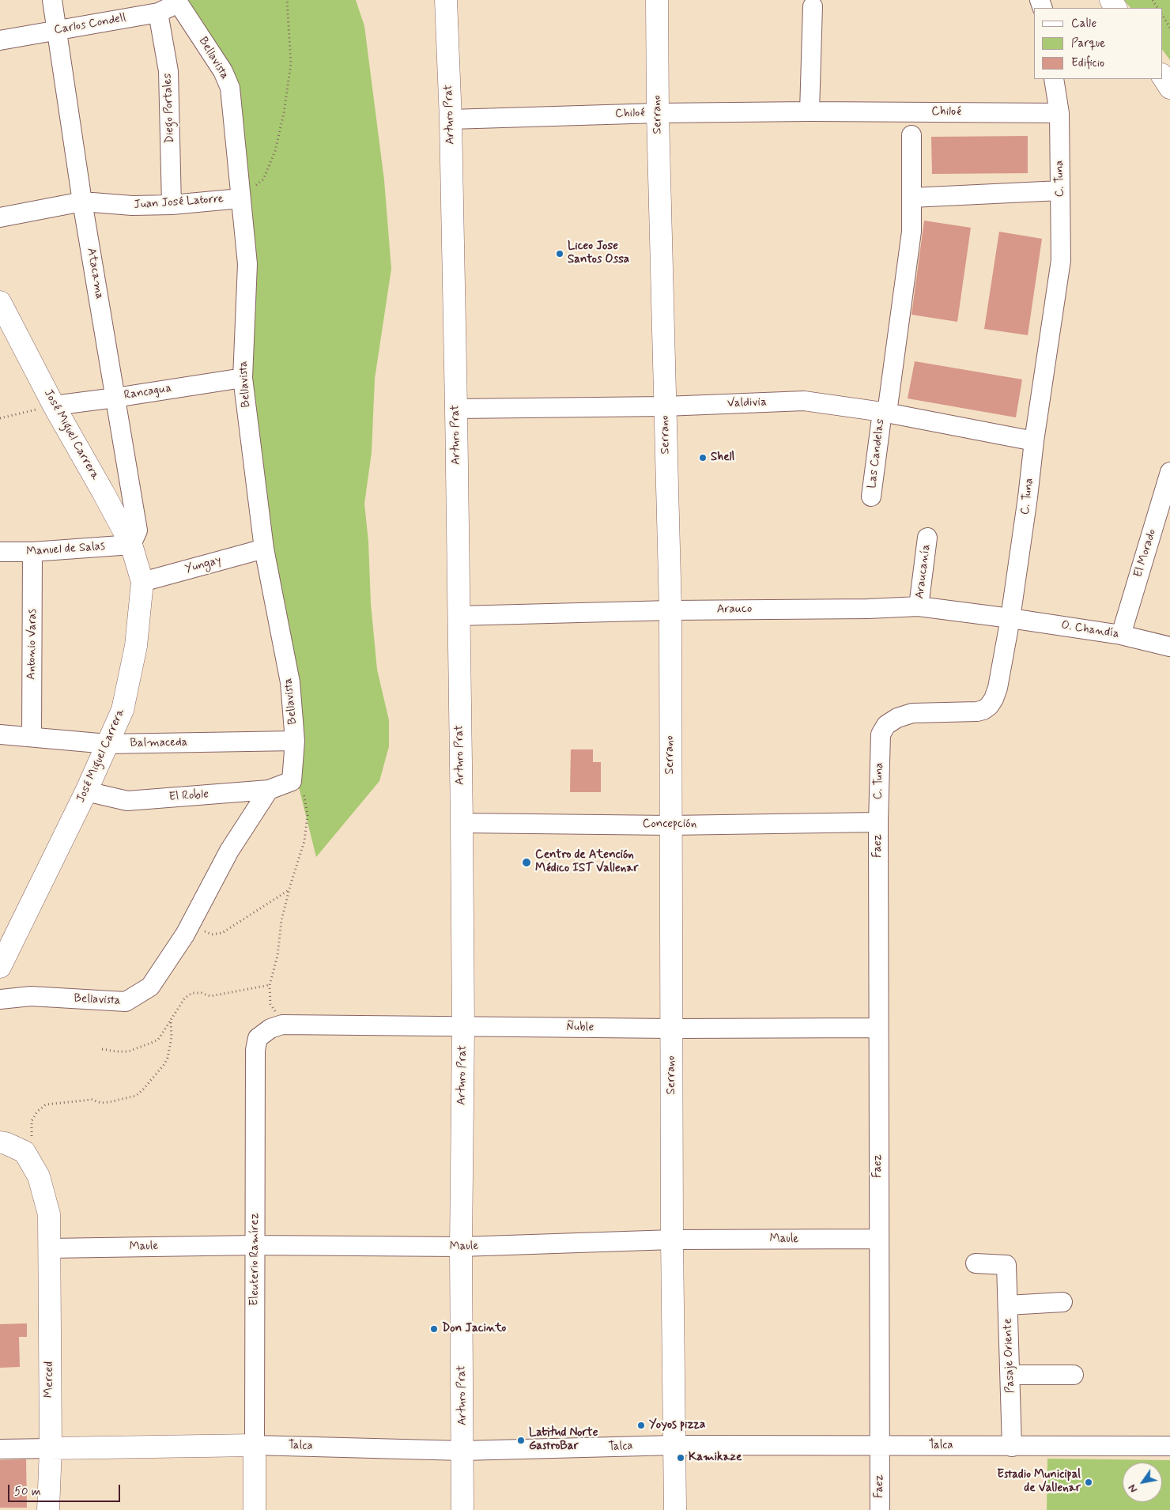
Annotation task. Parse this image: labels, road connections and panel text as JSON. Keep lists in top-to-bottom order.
{
  "streets": {
    "main road": [
      "Arturo Prat",
      "Serrano",
      "José Miguel Carrera",
      "Eleuterio Ramírez",
      "Merced",
      "Talca"
    ],
    "street": [
      "Carlos Condell",
      "Bellavista",
      "Diego Portales",
      "Chiloé",
      "C. Tuna",
      "Juan José Latorre",
      "Atacama",
      "Rancagua",
      "Valdivia",
      "Las Candelas",
      "Manuel de Salas",
      "El Morado",
      "Yungay",
      "Araucanía",
      "Arauco",
      "O. Chandía",
      "Antonio Varas",
      "Balmaceda",
      "El Roble",
      "Concepción",
      "Faez",
      "Ñuble",
      "Maule",
      "Pasaje Oriente"
    ]
  },
  "crossings": [
    ["Carlos Condell", "Bellavista"],
    ["Carlos Condell", "Diego Portales"],
    ["Carlos Condell", "Atacama"],
    ["Bellavista", "Juan José Latorre"],
    ["Bellavista", "Rancagua"],
    ["Bellavista", "Yungay"],
    ["Bellavista", "Balmaceda"],
    ["Bellavista", "El Roble"],
    ["Diego Portales", "Juan José Latorre"],
    ["Chiloé", "Arturo Prat"],
    ["Chiloé", "Serrano"],
    ["Chiloé", "C. Tuna"],
    ["Arturo Prat", "Valdivia"],
    ["Arturo Prat", "Arauco"],
    ["Arturo Prat", "Concepción"],
    ["Arturo Prat", "Ñuble"],
    ["Arturo Prat", "Maule"],
    ["Arturo Prat", "Talca"],
    ["Serrano", "Valdivia"],
    ["Serrano", "Arauco"],
    ["Serrano", "Concepción"],
    ["Serrano", "Ñuble"],
    ["Serrano", "Maule"],
    ["Serrano", "Talca"],
    ["C. Tuna", "Valdivia"],
    ["C. Tuna", "Arauco"],
    ["C. Tuna", "O. Chandía"],
    ["C. Tuna", "Concepción"],
    ["C. Tuna", "Faez"],
    ["Juan José Latorre", "Atacama"],
    ["Atacama", "Rancagua"],
    ["Atacama", "José Miguel Carrera"],
    ["Atacama", "Manuel de Salas"],
    ["Rancagua", "José Miguel Carrera"],
    ["Valdivia", "Las Candelas"],
    ["José Miguel Carrera", "Manuel de Salas"],
    ["José Miguel Carrera", "Yungay"],
    ["José Miguel Carrera", "Balmaceda"],
    ["José Miguel Carrera", "El Roble"],
    ["Manuel de Salas", "Antonio Varas"],
    ["El Morado", "O. Chandía"],
    ["Araucanía", "Arauco"],
    ["Arauco", "O. Chandía"],
    ["Antonio Varas", "Balmaceda"],
    ["Concepción", "Faez"],
    ["Faez", "Ñuble"],
    ["Faez", "Maule"],
    ["Faez", "Talca"],
    ["Ñuble", "Eleuterio Ramírez"],
    ["Maule", "Eleuterio Ramírez"],
    ["Maule", "Merced"],
    ["Eleuterio Ramírez", "Talca"],
    ["Pasaje Oriente", "Talca"],
    ["Merced", "Talca"]
  ],
  "places": [
    "Liceo Jose Santos Ossa",
    "Shell",
    "Centro de Atención Médico IST Vallenar",
    "Don Jacinto",
    "Yoyos pizza",
    "Latitud Norte GastroBar",
    "Kamikaze",
    "Estadio Municipal de Vallenar"
  ],
  "legend": ["Calle", "Parque", "Edificio"],
  "scale_bar": "50 m",
  "north": "bottom left"
}
